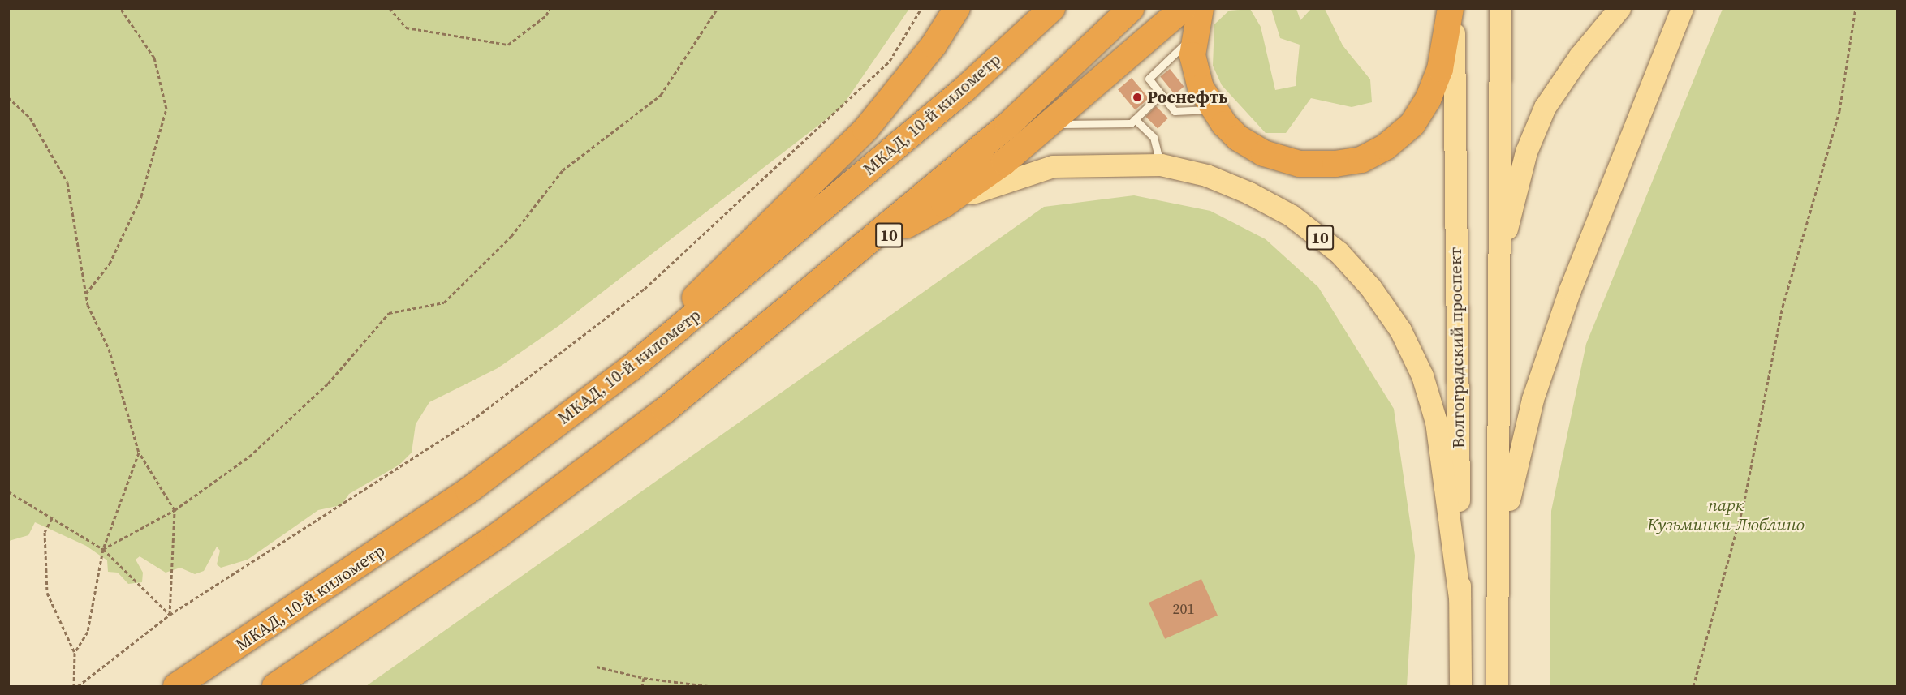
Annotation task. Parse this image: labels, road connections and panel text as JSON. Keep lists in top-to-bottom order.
{
  "streets": {
    "highway": ["МКАД, 10-й километр", "10"],
    "main road": ["Волгоградский проспект"]
  },
  "crossings": [
    ["10", "Волгоградский проспект"]
  ],
  "parks": ["парк Кузьминки-Люблино"],
  "places": ["Роснефть"],
  "house_numbers": ["201"]
}
